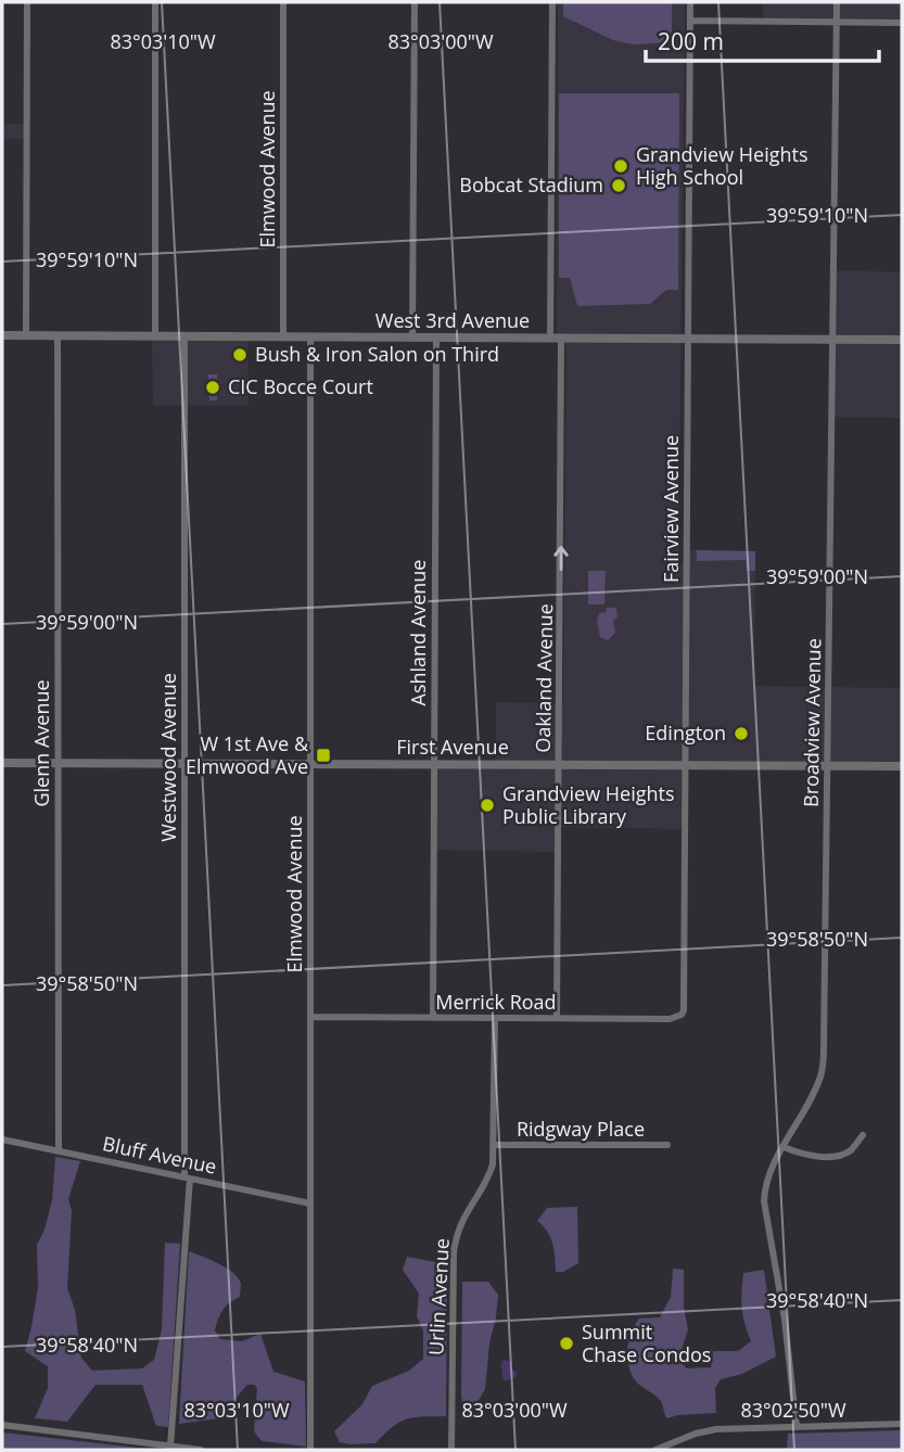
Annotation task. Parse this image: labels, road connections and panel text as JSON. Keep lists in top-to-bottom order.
{
  "streets": {
    "street": [
      "Elmwood Avenue",
      "West 3rd Avenue",
      "Fairview Avenue",
      "Ashland Avenue",
      "Oakland Avenue",
      "Broadview Avenue",
      "Glenn Avenue",
      "First Avenue",
      "Westwood Avenue",
      "Merrick Road",
      "Ridgway Place",
      "Bluff Avenue",
      "Urlin Avenue"
    ]
  },
  "crossings": [
    ["Elmwood Avenue", "West 3rd Avenue"],
    ["Elmwood Avenue", "First Avenue"],
    ["Elmwood Avenue", "Merrick Road"],
    ["Elmwood Avenue", "Bluff Avenue"],
    ["West 3rd Avenue", "Fairview Avenue"],
    ["West 3rd Avenue", "Ashland Avenue"],
    ["West 3rd Avenue", "Oakland Avenue"],
    ["West 3rd Avenue", "Broadview Avenue"],
    ["West 3rd Avenue", "Glenn Avenue"],
    ["West 3rd Avenue", "Westwood Avenue"],
    ["Fairview Avenue", "First Avenue"],
    ["Fairview Avenue", "Merrick Road"],
    ["Ashland Avenue", "First Avenue"],
    ["Ashland Avenue", "Merrick Road"],
    ["Oakland Avenue", "First Avenue"],
    ["Oakland Avenue", "Merrick Road"],
    ["Broadview Avenue", "First Avenue"],
    ["Glenn Avenue", "First Avenue"],
    ["Glenn Avenue", "Bluff Avenue"],
    ["First Avenue", "Westwood Avenue"],
    ["Westwood Avenue", "Bluff Avenue"],
    ["Merrick Road", "Urlin Avenue"],
    ["Ridgway Place", "Urlin Avenue"]
  ],
  "one_way": ["Oakland Avenue"],
  "places": {
    "other": [
      "Grandview Heights High School",
      "Bobcat Stadium",
      "Bush & Iron Salon on Third",
      "CIC Bocce Court",
      "Edington",
      "Grandview Heights Public Library",
      "Summit Chase Condos"
    ],
    "transit": ["W 1st Ave & Elmwood Ave"]
  },
  "scale_bar": "200 m",
  "coordinates": [
    "83°03'10\"W",
    "83°03'00\"W",
    "39°59'10\"N",
    "39°59'00\"N",
    "39°58'50\"N",
    "39°58'40\"N",
    "83°02'50\"W"
  ]
}
